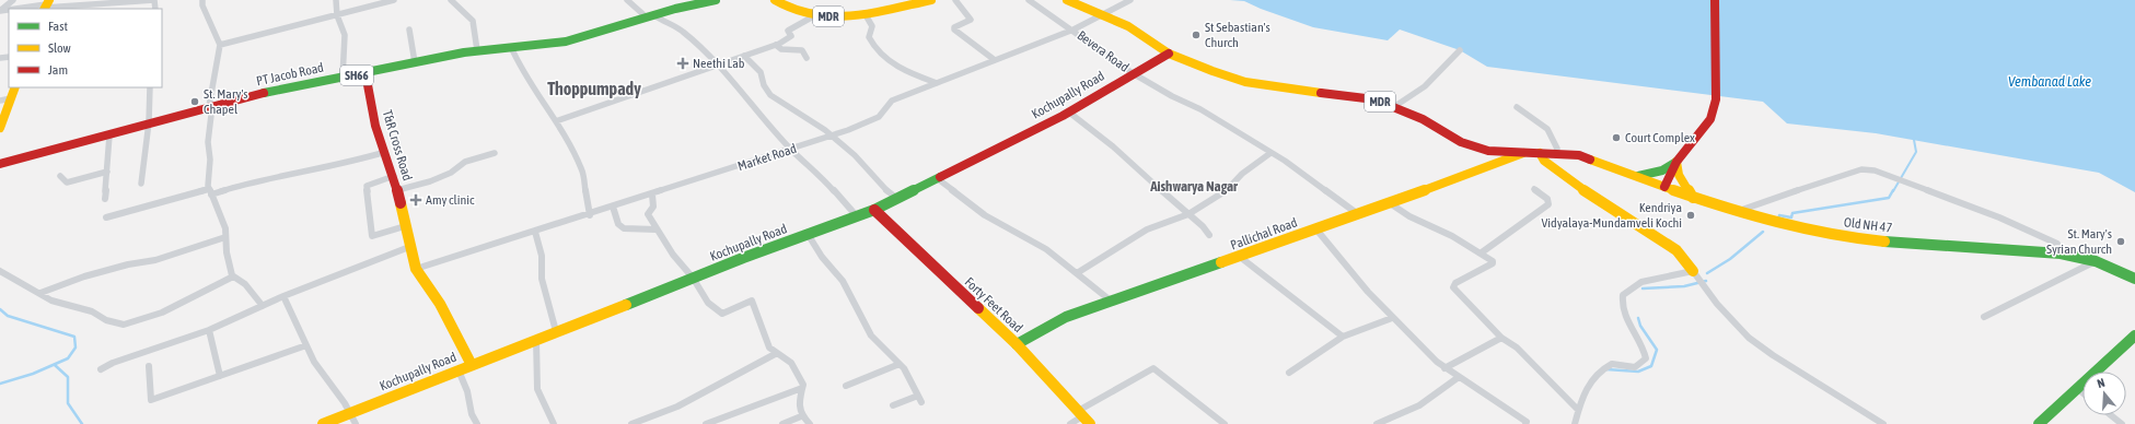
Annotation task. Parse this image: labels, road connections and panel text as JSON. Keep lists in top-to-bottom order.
{
  "streets": {
    "main road": [
      "MDR",
      "PT Jacob Road",
      "SH66",
      "Kochupally Road",
      "T&R Cross Road",
      "Old NH 47",
      "Pallichal Road",
      "Forty Feet Road"
    ],
    "street": ["Bevera Road", "Market Road"]
  },
  "crossings": [
    ["MDR", "Kochupally Road"],
    ["MDR", "Market Road"],
    ["MDR", "Old NH 47"],
    ["MDR", "Pallichal Road"],
    ["Bevera Road", "Kochupally Road"],
    ["Bevera Road", "Market Road"],
    ["Bevera Road", "Pallichal Road"],
    ["PT Jacob Road", "T&R Cross Road"],
    ["Kochupally Road", "T&R Cross Road"],
    ["Kochupally Road", "Forty Feet Road"],
    ["T&R Cross Road", "Market Road"],
    ["Pallichal Road", "Forty Feet Road"]
  ],
  "districts": ["Thoppumpady", "Aishwarya Nagar"],
  "water": ["Vembanad Lake"],
  "places": {
    "other": [
      "St Sebastian's Church",
      "St. Mary's Chapel",
      "Court Complex",
      "Kendriya Vidyalaya-Mundamveli Kochi",
      "St. Mary's Syrian Church"
    ],
    "health": ["Neethi Lab", "Amy clinic"]
  },
  "legend": ["Fast", "Slow", "Jam"],
  "north": "top"
}
